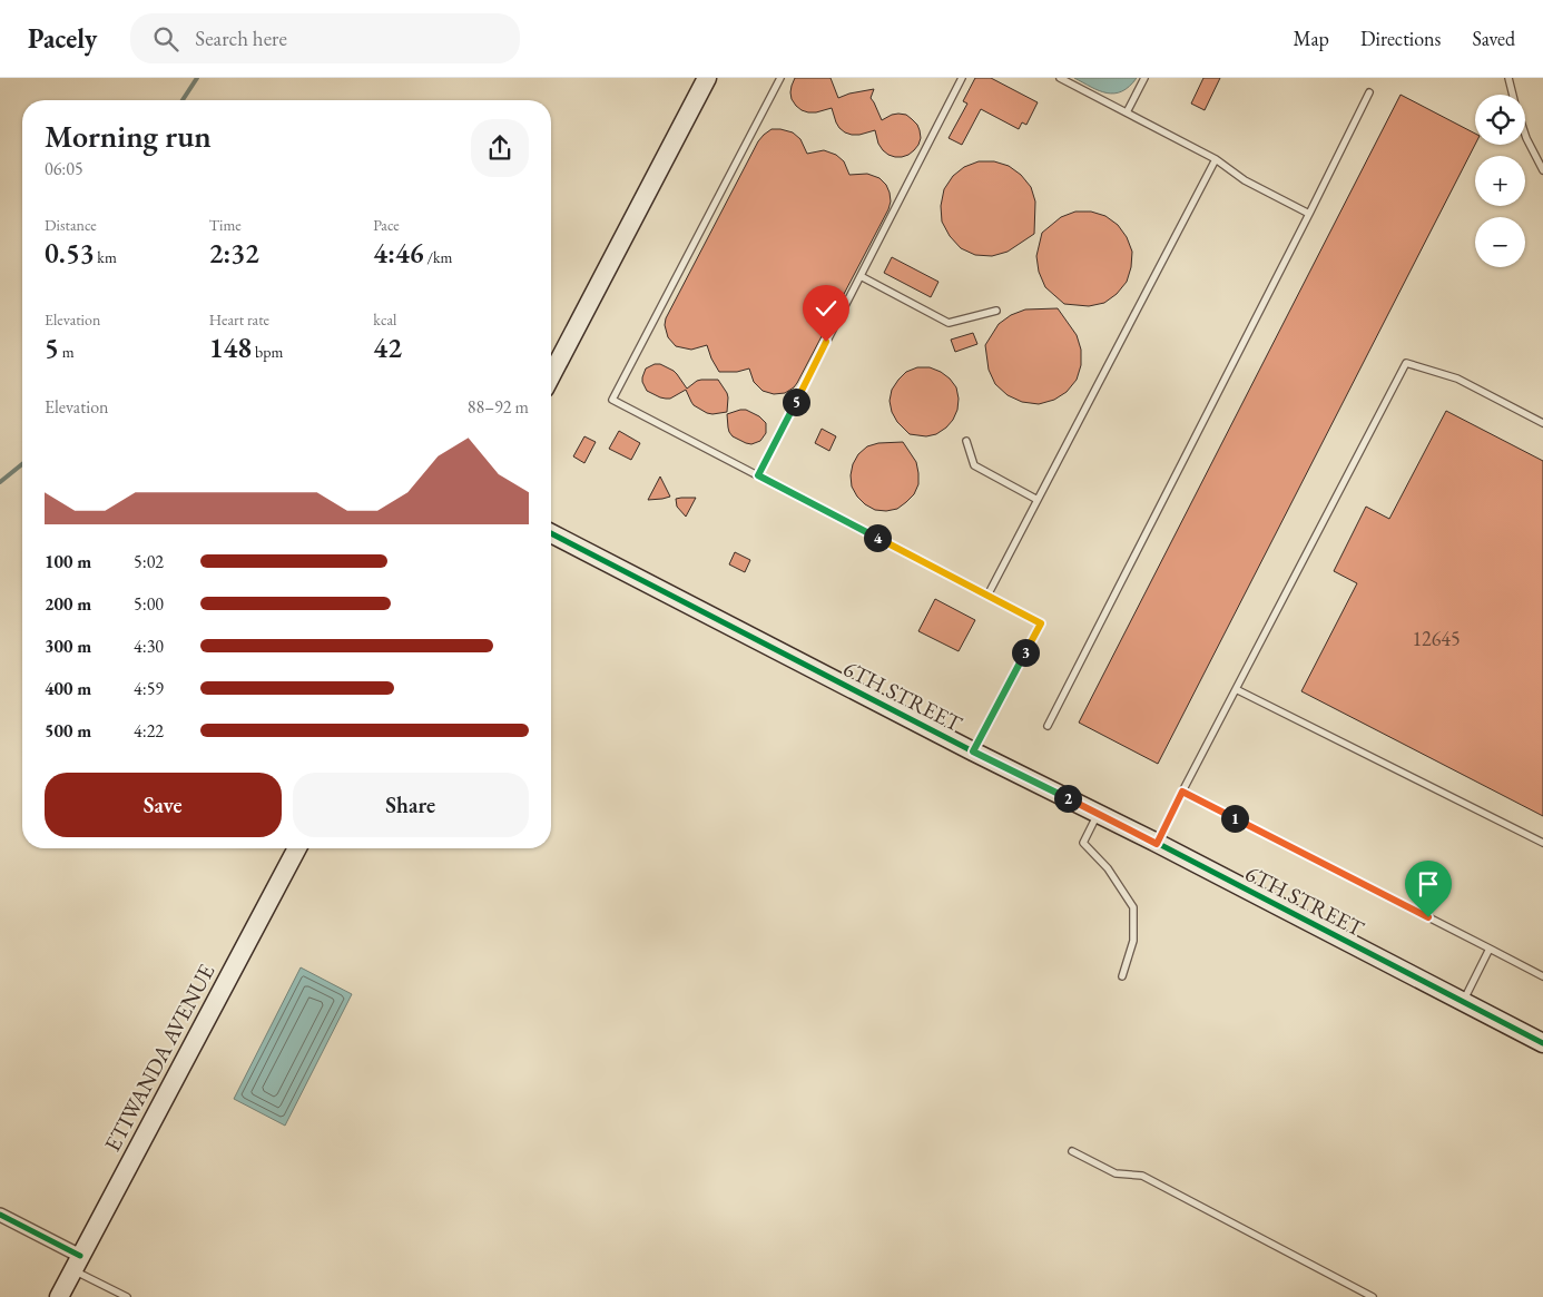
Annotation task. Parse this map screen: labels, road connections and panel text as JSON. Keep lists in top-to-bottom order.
{
  "streets": {
    "street": ["6TH STREET", "ETIWANDA AVENUE"]
  },
  "house_numbers": ["12645"],
  "page": {
    "header": "Pacely",
    "search": "Search here",
    "nav": ["Map", "Directions", "Saved"],
    "map_buttons": ["+", "−"],
    "heading": ["Morning run", "06:05"],
    "stats": [
      ["Distance", "0.53 km"],
      ["Time", "2:32"],
      ["Pace", "4:46 /km"],
      ["Elevation", "5 m"],
      ["Heart rate", "148 bpm"],
      ["kcal", "42"]
    ],
    "chart": ["Elevation", "88–92 m"],
    "pins": [
      "5",
      "4",
      "3",
      "2",
      "1"
    ],
    "list": [
      {
        "name": "100 m",
        "note": "5:02"
      },
      {
        "name": "200 m",
        "note": "5:00"
      },
      {
        "name": "300 m",
        "note": "4:30"
      },
      {
        "name": "400 m",
        "note": "4:59"
      },
      {
        "name": "500 m",
        "note": "4:22"
      }
    ],
    "buttons": ["Save", "Share"]
  }
}
